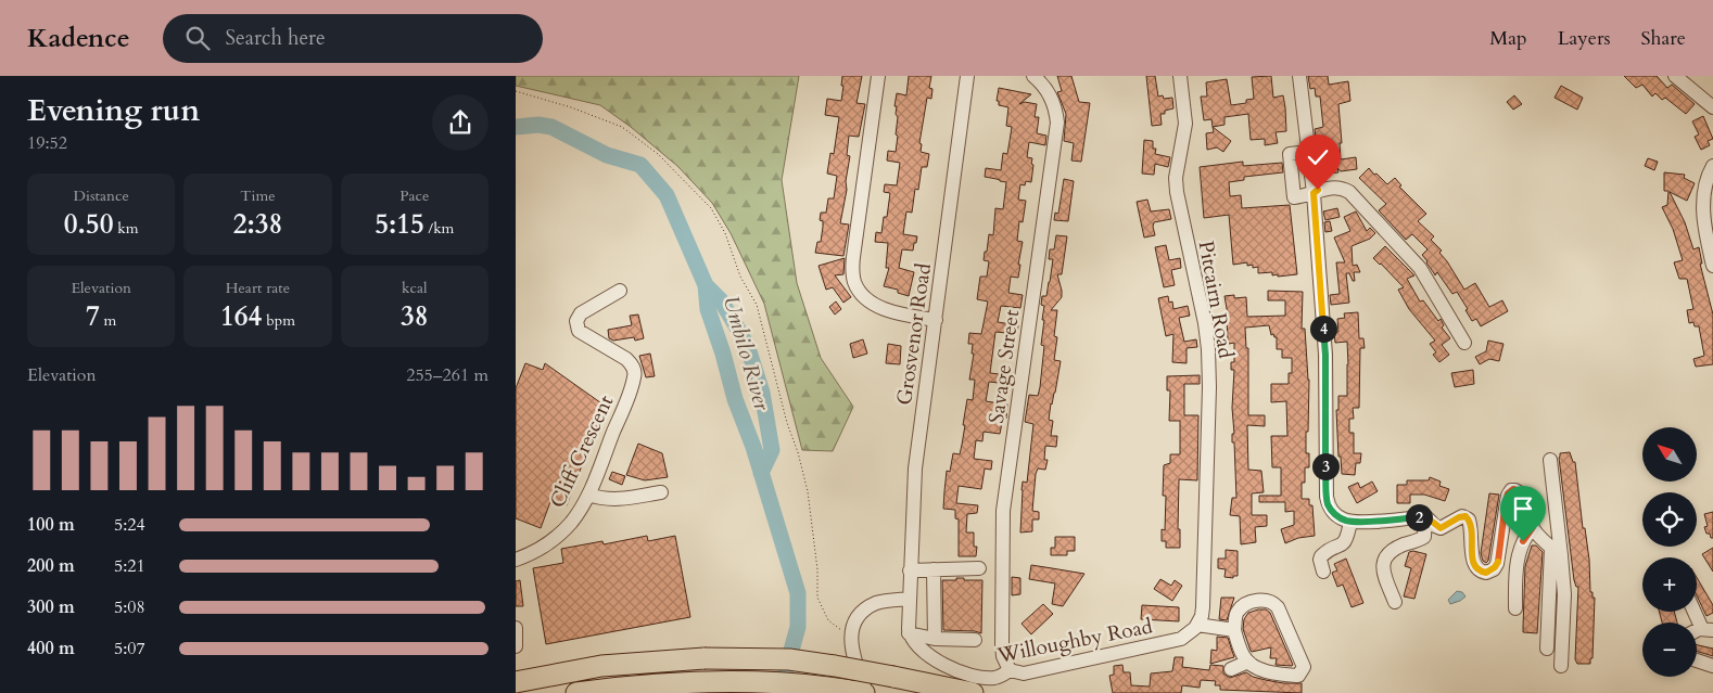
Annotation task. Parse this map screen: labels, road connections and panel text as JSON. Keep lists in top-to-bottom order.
{
  "streets": {
    "street": [
      "Pitcairn Road",
      "Grosvenor Road",
      "Savage Street",
      "Cliff Crescent",
      "Willoughby Road"
    ]
  },
  "crossings": [
    ["Pitcairn Road", "Willoughby Road"],
    ["Savage Street", "Willoughby Road"]
  ],
  "water": ["Umbilo River"],
  "north": "top left",
  "page": {
    "header": "Kadence",
    "search": "Search here",
    "nav": ["Map", "Layers", "Share"],
    "heading": ["Evening run", "19:52"],
    "stats": [
      ["Distance", "0.50 km"],
      ["Time", "2:38"],
      ["Pace", "5:15 /km"],
      ["Elevation", "7 m"],
      ["Heart rate", "164 bpm"],
      ["kcal", "38"]
    ],
    "pins": ["4", "3", "2"],
    "chart": ["Elevation", "255–261 m"],
    "map_buttons": ["+", "−"],
    "list": [
      {
        "name": "100 m",
        "note": "5:24"
      },
      {
        "name": "200 m",
        "note": "5:21"
      },
      {
        "name": "300 m",
        "note": "5:08"
      },
      {
        "name": "400 m",
        "note": "5:07"
      }
    ]
  }
}
